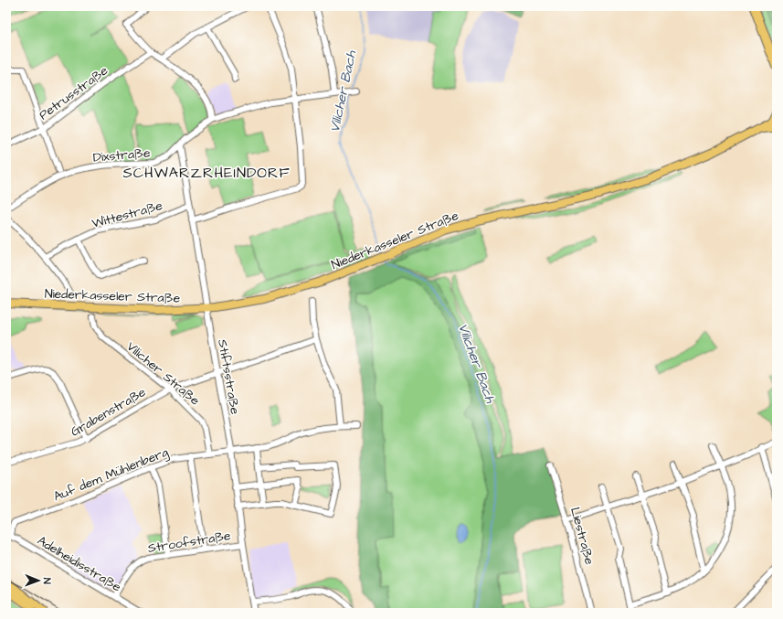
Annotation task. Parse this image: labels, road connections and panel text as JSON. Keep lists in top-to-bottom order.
{
  "streets": {
    "main road": ["Niederkasseler Straße"],
    "street": [
      "Petrusstraße",
      "Dixstraße",
      "Wittestraße",
      "Vilicher Straße",
      "Stiftsstraße",
      "Grabenstraße",
      "Auf dem Mühlenberg",
      "Liestraße",
      "Stroofstraße",
      "Adelheidisstraße"
    ]
  },
  "crossings": [
    ["Dixstraße", "Stiftsstraße"],
    ["Wittestraße", "Stiftsstraße"],
    ["Niederkasseler Straße", "Stiftsstraße"],
    ["Vilicher Straße", "Grabenstraße"],
    ["Vilicher Straße", "Auf dem Mühlenberg"],
    ["Stiftsstraße", "Grabenstraße"],
    ["Stiftsstraße", "Auf dem Mühlenberg"],
    ["Stiftsstraße", "Stroofstraße"],
    ["Auf dem Mühlenberg", "Adelheidisstraße"],
    ["Stroofstraße", "Adelheidisstraße"]
  ],
  "districts": ["SCHWARZRHEINDORF"],
  "water": ["Vilicher Bach"],
  "north": "right"
}
